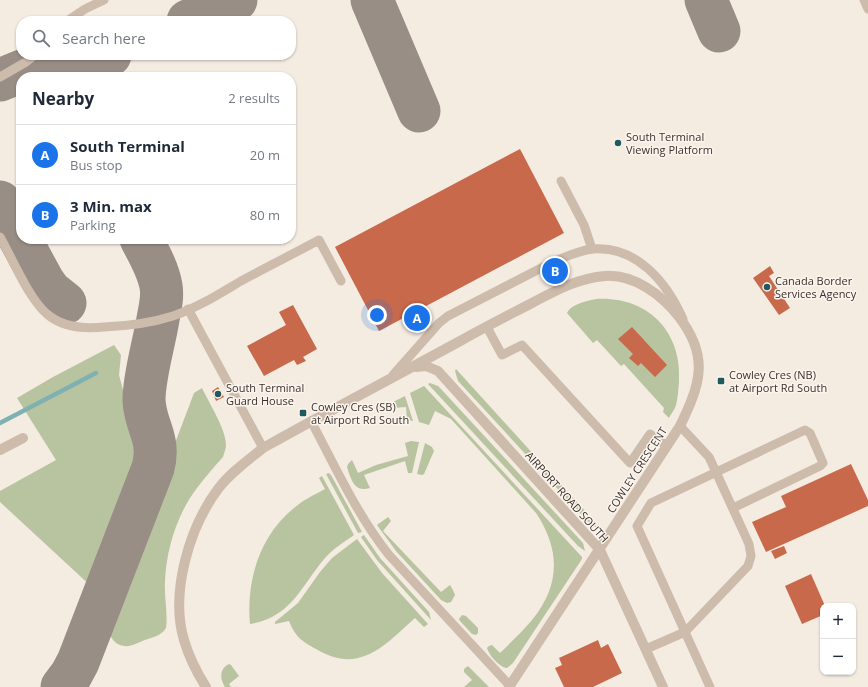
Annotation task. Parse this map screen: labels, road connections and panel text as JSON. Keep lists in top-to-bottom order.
{
  "streets": {
    "street": ["COWLEY CRESCENT", "AIRPORT ROAD SOUTH"]
  },
  "crossings": [
    ["COWLEY CRESCENT", "AIRPORT ROAD SOUTH"]
  ],
  "places": {
    "other": ["South Terminal Viewing Platform", "Canada Border Services Agency", "South Terminal Guard House"],
    "transit": ["Cowley Cres (NB) at Airport Rd South", "Cowley Cres (SB) at Airport Rd South"]
  },
  "page": {
    "search": "Search here",
    "heading": ["Nearby", "2 results"],
    "list": [
      {
        "mark": "A",
        "name": "South Terminal",
        "note": "Bus stop",
        "value": "20 m"
      },
      {
        "mark": "B",
        "name": "3 Min. max",
        "note": "Parking",
        "value": "80 m"
      }
    ],
    "pins": ["B", "A"],
    "map_buttons": ["+", "−"]
  }
}
